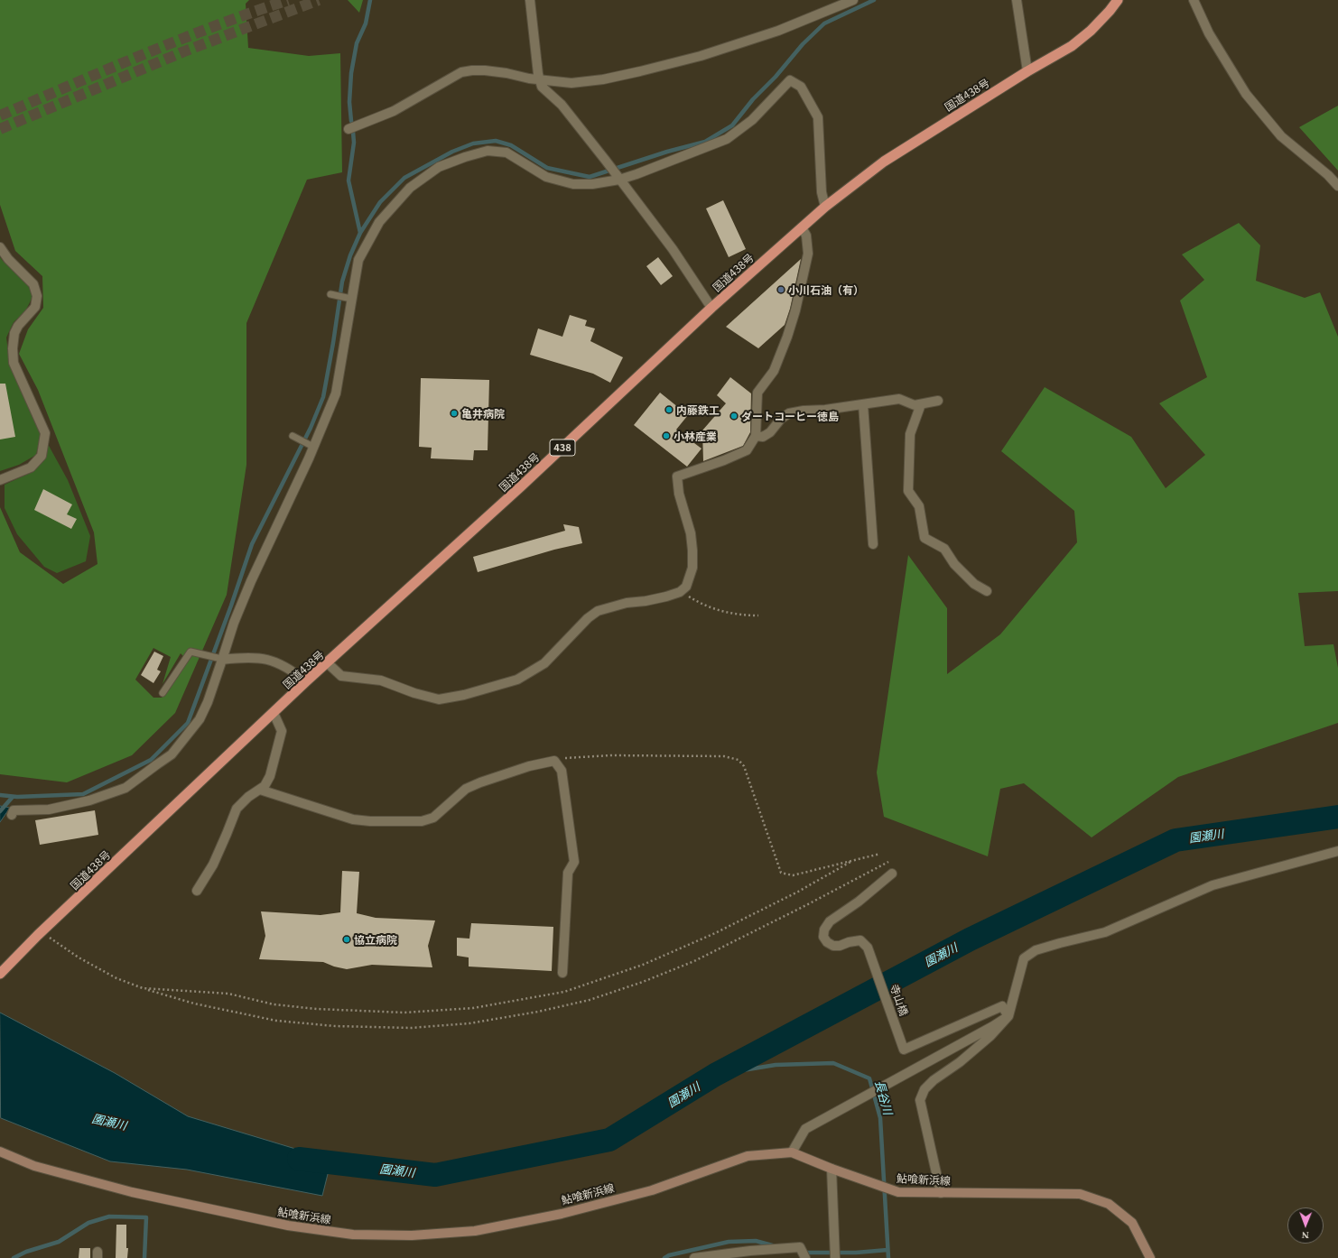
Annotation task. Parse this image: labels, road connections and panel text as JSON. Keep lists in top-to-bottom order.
{
  "streets": {
    "highway": ["国道438号", "438"],
    "main road": ["鮎喰新浜線"],
    "street": ["寺山橋"]
  },
  "water": ["園瀬川", "長谷川"],
  "places": [
    "小川石油（有）",
    "内藤鉄工",
    "亀井病院",
    "ダートコーヒー徳島",
    "小林産業",
    "協立病院"
  ],
  "north": "bottom"
}
